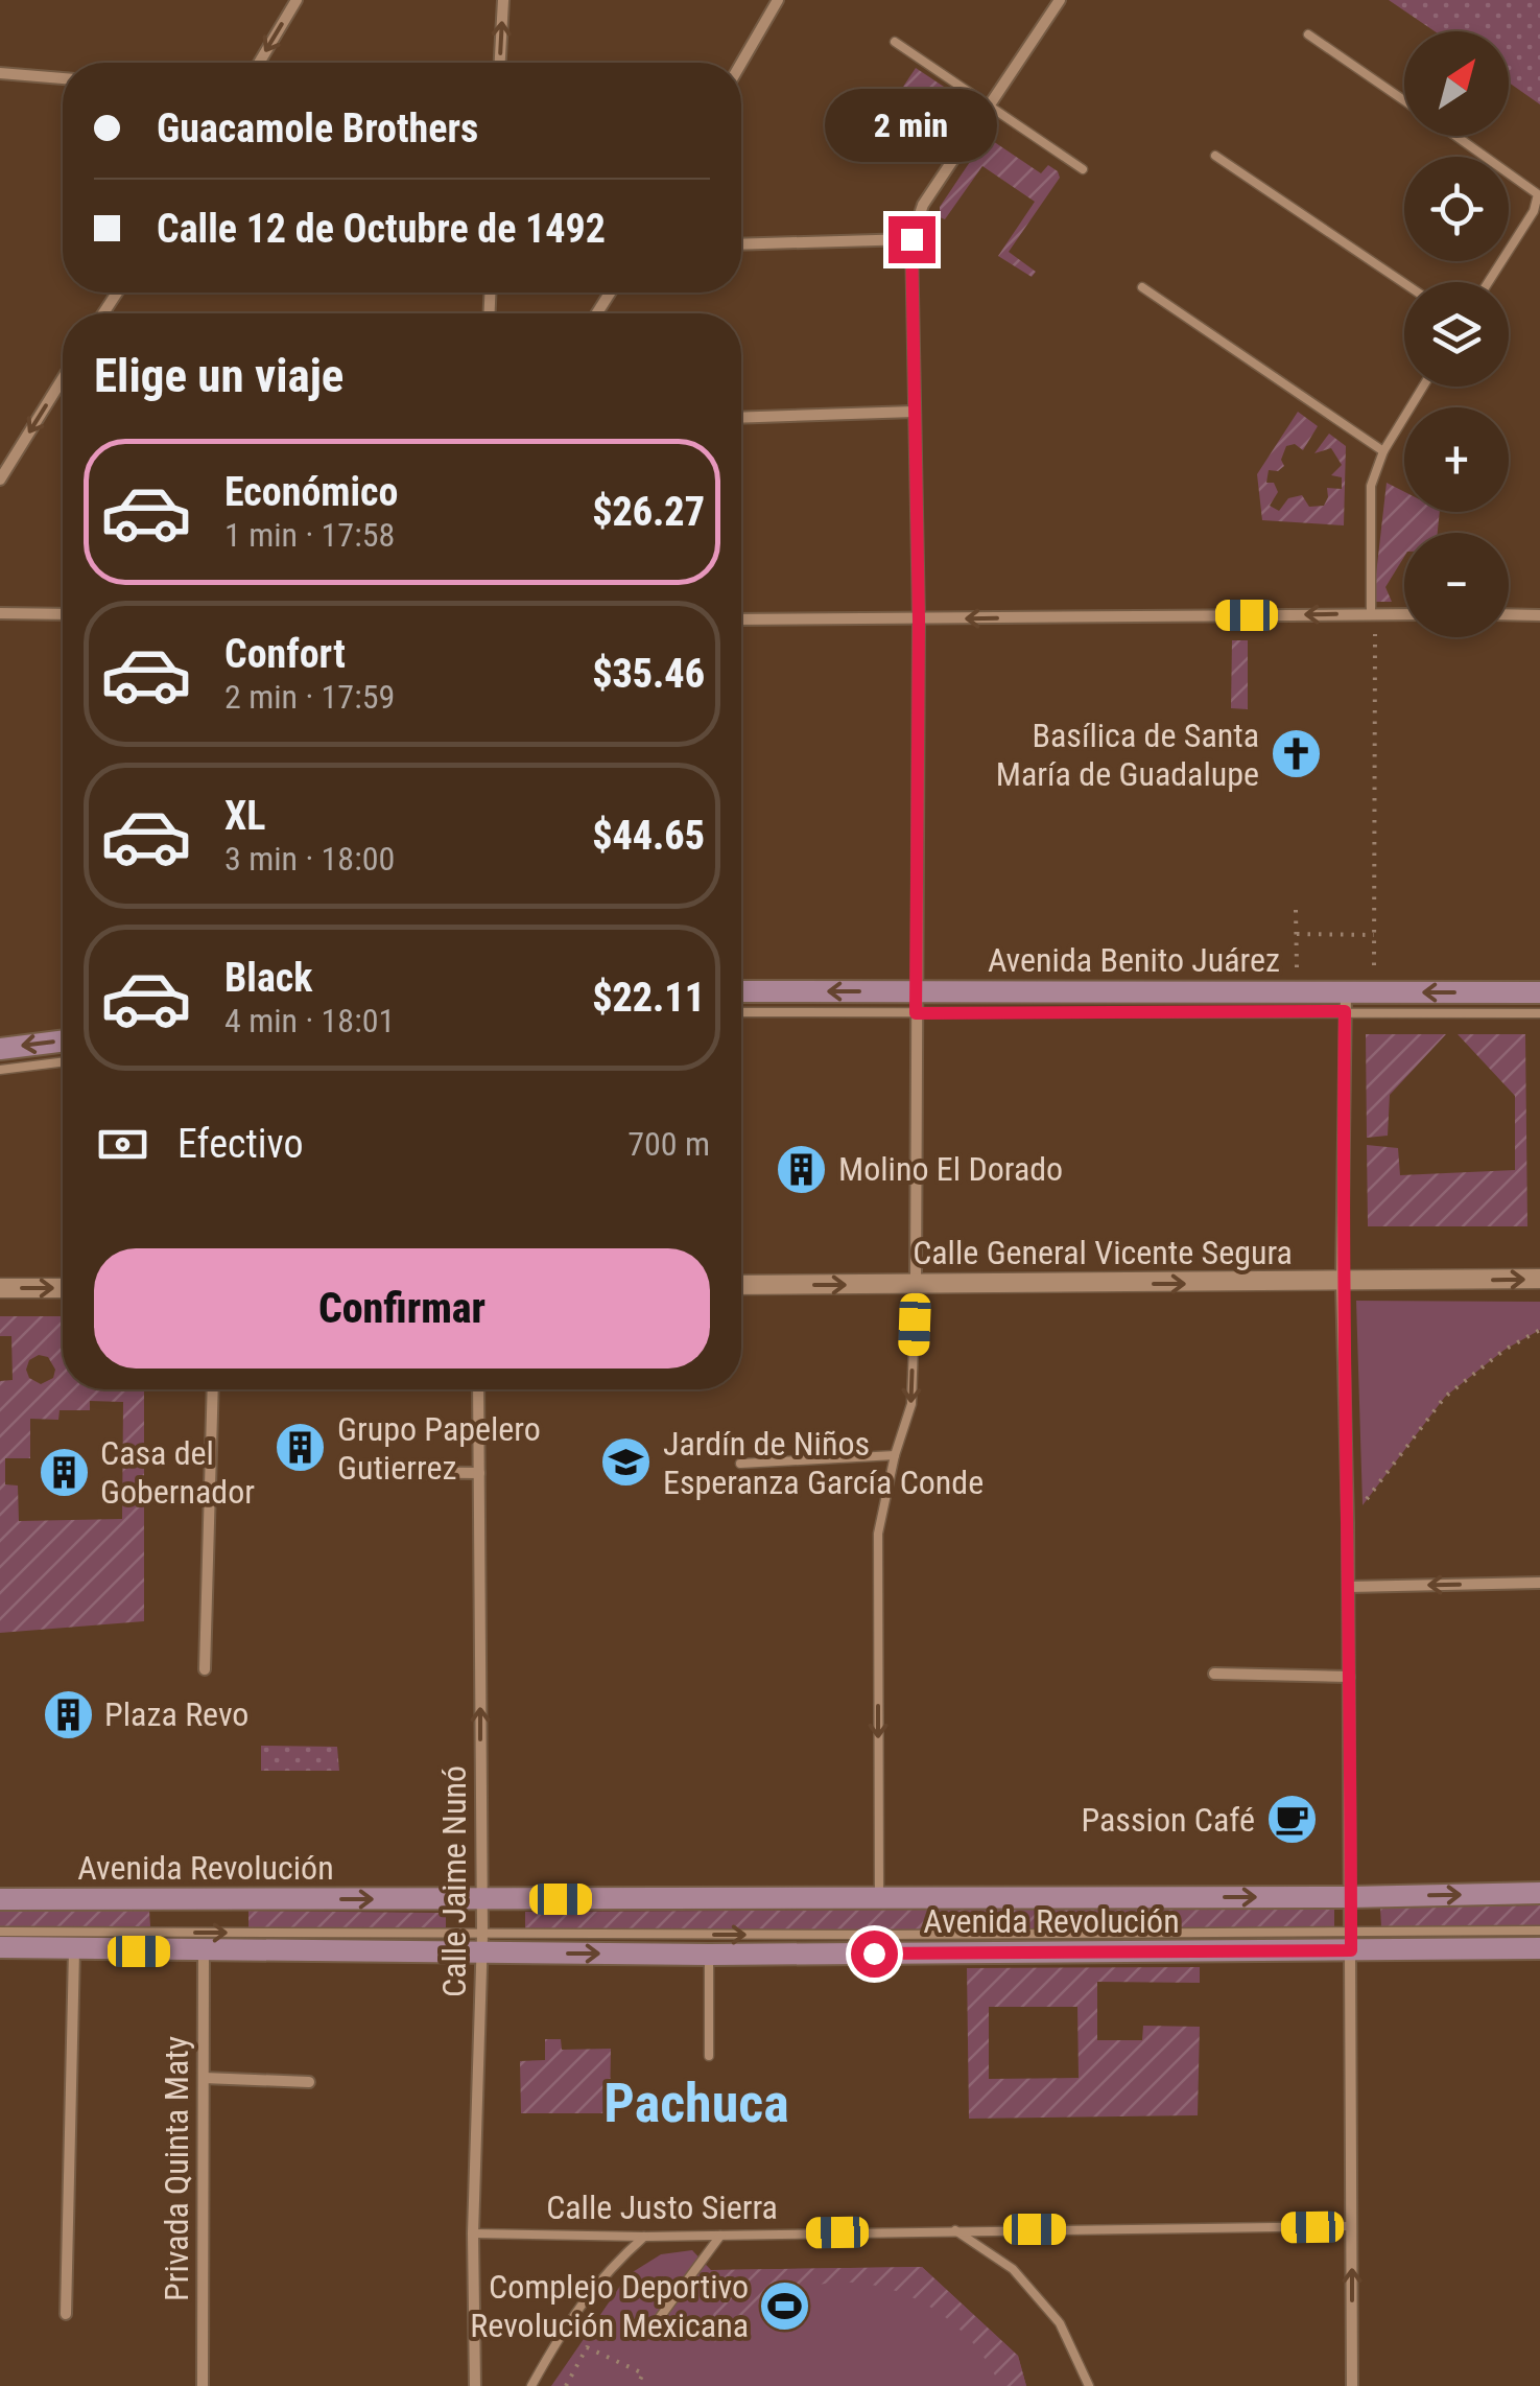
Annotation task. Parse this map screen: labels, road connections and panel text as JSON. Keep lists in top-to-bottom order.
{
  "streets": {
    "main road": ["Avenida Benito Juárez", "Avenida Revolución"],
    "street": ["Calle General Vicente Segura", "Calle Jaime Nunó", "Privada Quinta Maty"],
    "lane": ["Calle Justo Sierra"]
  },
  "crossings": [
    ["Avenida Revolución", "Calle Jaime Nunó"],
    ["Avenida Revolución", "Privada Quinta Maty"],
    ["Calle Jaime Nunó", "Calle Justo Sierra"]
  ],
  "one_way": ["Avenida Benito Juárez", "Calle General Vicente Segura", "Calle Jaime Nunó"],
  "districts": ["Pachuca"],
  "places": {
    "church": ["Basílica de Santa María de Guadalupe"],
    "building": [
      "Molino El Dorado",
      "Grupo Papelero Gutierrez",
      "Casa del Gobernador",
      "Plaza Revo"
    ],
    "school or university": ["Jardín de Niños Esperanza García Conde"],
    "cafe": ["Passion Café"],
    "sports": ["Complejo Deportivo Revolución Mexicana"]
  },
  "north": "top right",
  "page": {
    "map_buttons": ["+", "−"],
    "banner": ["Guacamole Brothers", "Calle 12 de Octubre de 1492"],
    "bubble": "2 min",
    "heading": "Elige un viaje",
    "list": [
      {
        "name": "Económico",
        "note": "1 min · 17:58",
        "value": "$26.27"
      },
      {
        "name": "Confort",
        "note": "2 min · 17:59",
        "value": "$35.46"
      },
      {
        "name": "XL",
        "note": "3 min · 18:00",
        "value": "$44.65"
      },
      {
        "name": "Black",
        "note": "4 min · 18:01",
        "value": "$22.11"
      }
    ],
    "pay": ["Efectivo", "700 m"],
    "buttons": "Confirmar"
  }
}
